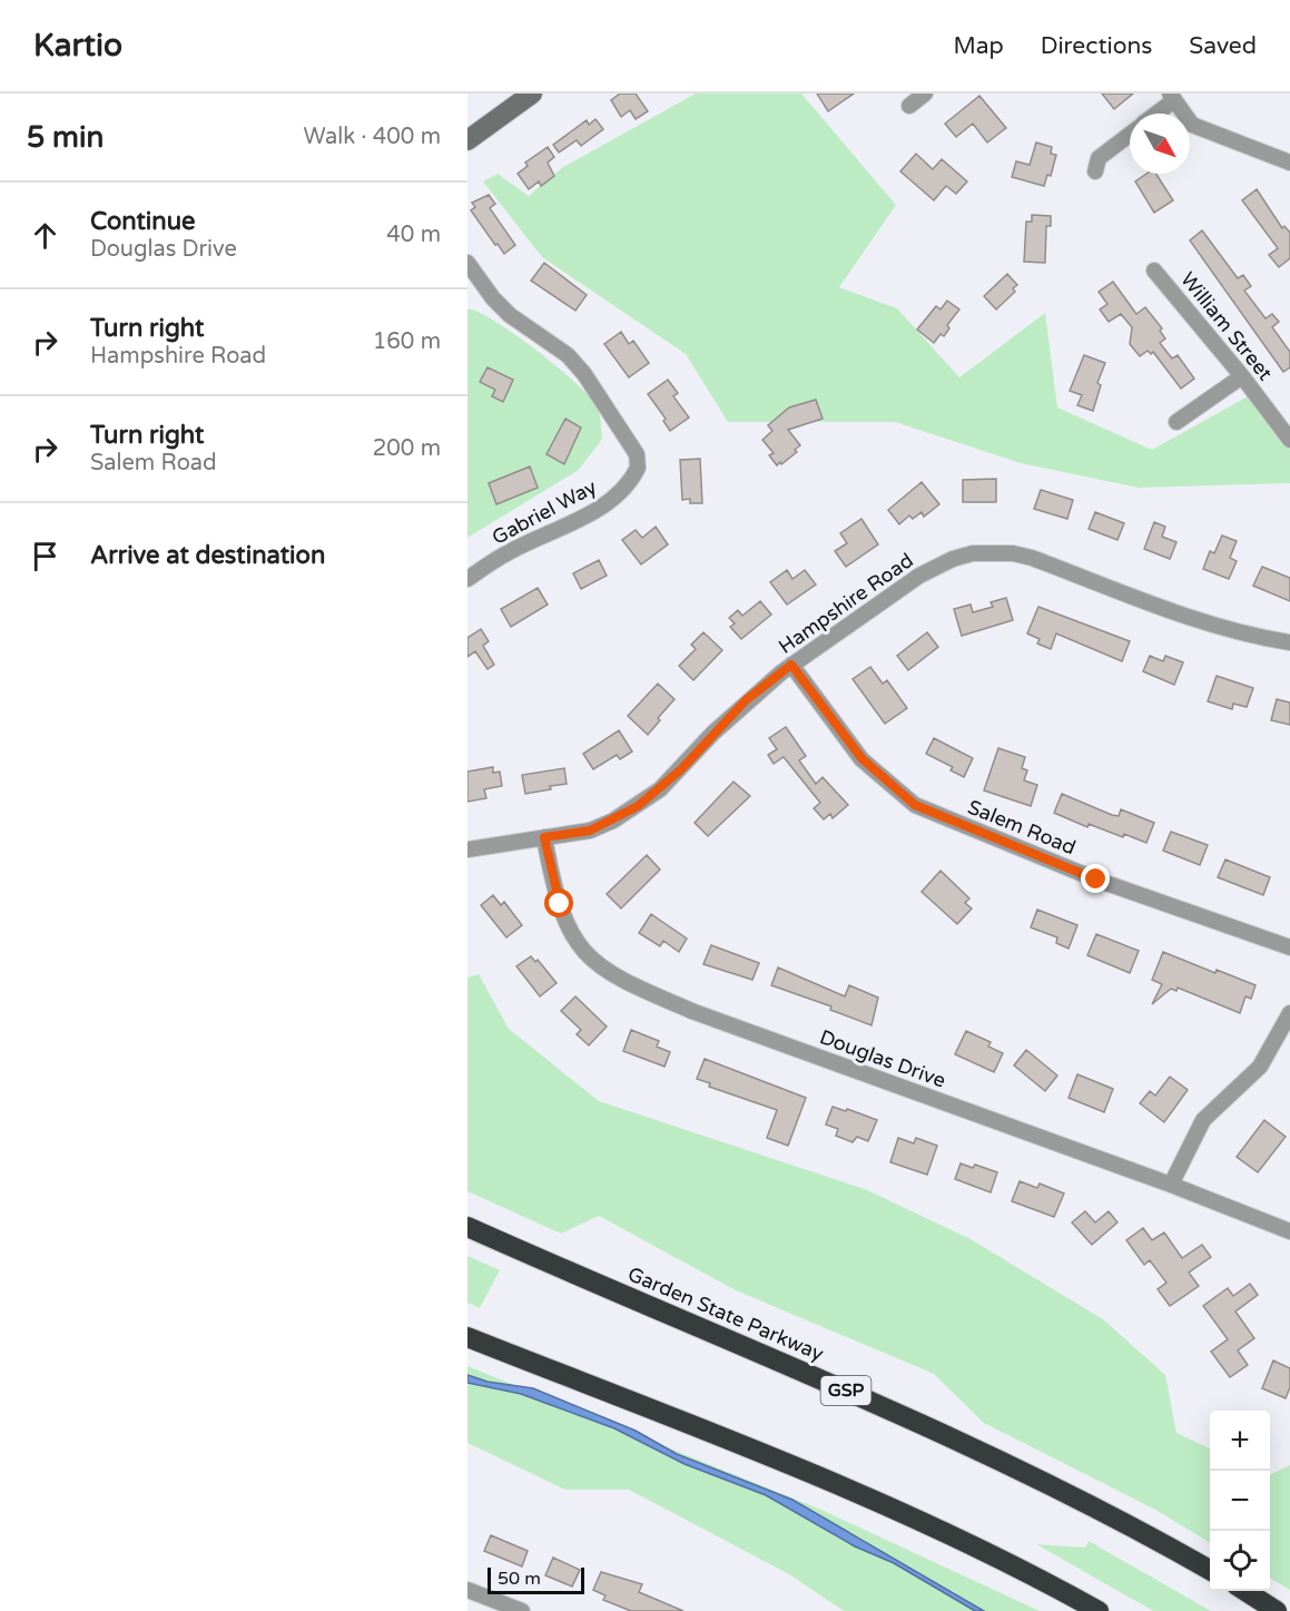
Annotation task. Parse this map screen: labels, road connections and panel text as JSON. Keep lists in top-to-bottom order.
{
  "streets": {
    "highway": ["Garden State Parkway", "GSP"],
    "street": [
      "William Street",
      "Gabriel Way",
      "Hampshire Road",
      "Salem Road",
      "Douglas Drive"
    ]
  },
  "crossings": [
    ["Hampshire Road", "Salem Road"],
    ["Hampshire Road", "Douglas Drive"]
  ],
  "scale_bar": "50 m",
  "north": "bottom right",
  "page": {
    "header": "Kartio",
    "nav": ["Map", "Directions", "Saved"],
    "heading": ["5 min", "Walk · 400 m"],
    "list": [
      ["Continue", "Douglas Drive", "40 m"],
      ["Turn right", "Hampshire Road", "160 m"],
      ["Turn right", "Salem Road", "200 m"],
      "Arrive at destination"
    ],
    "map_buttons": ["+", "−"],
    "scale": "50 m"
  }
}
